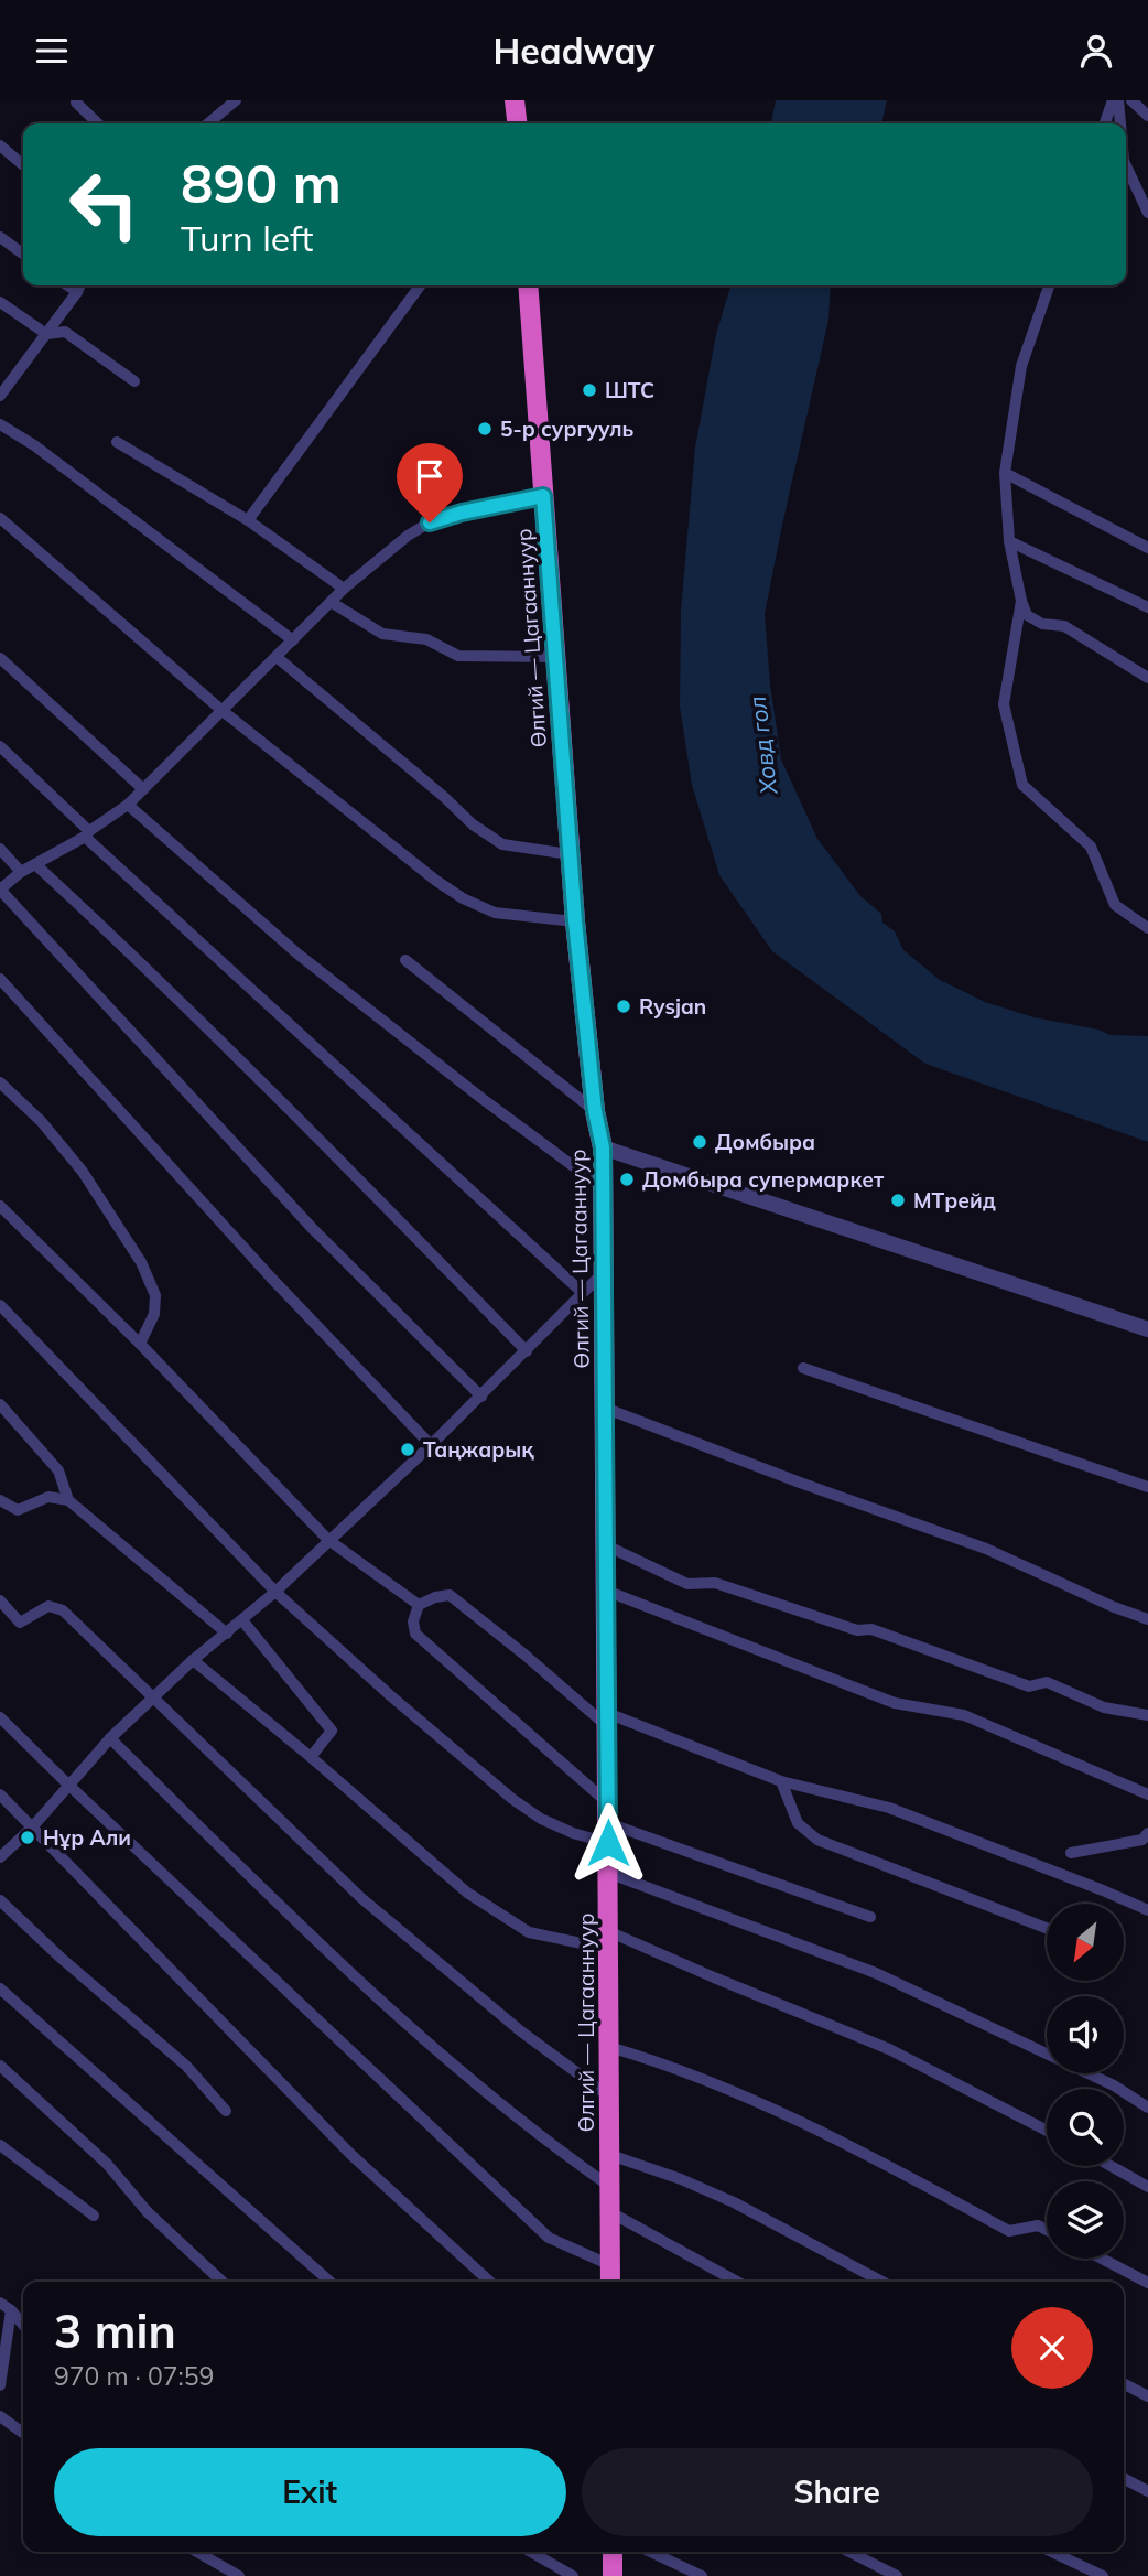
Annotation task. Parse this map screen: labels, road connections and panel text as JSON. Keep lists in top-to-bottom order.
{
  "streets": {
    "highway": ["Өлгий — Цагааннуур"]
  },
  "water": ["Ховд гол"],
  "places": [
    "ШТС",
    "5-р сургууль",
    "Rysjan",
    "Домбыра",
    "Домбыра супермаркет",
    "MTрейд",
    "Таңжарық",
    "Нұр Али"
  ],
  "north": "bottom left",
  "page": {
    "header": "Headway",
    "turn": ["890 m", "Turn left"],
    "heading": ["3 min", "970 m · 07:59"],
    "buttons": ["Exit", "Share"]
  }
}
